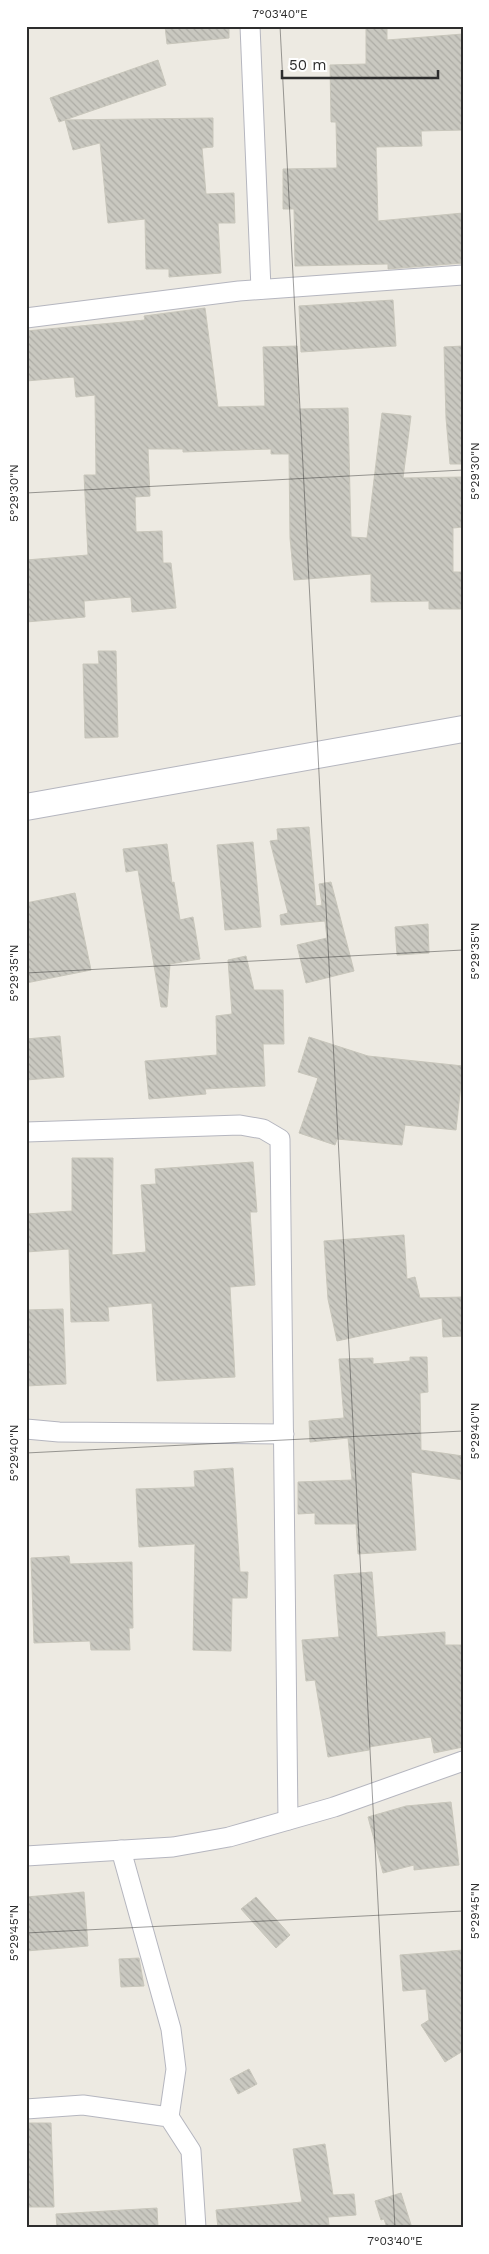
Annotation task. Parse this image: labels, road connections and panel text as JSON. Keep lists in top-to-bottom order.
{
  "scale_bar": "50 m",
  "coordinates": [
    "7°03'40\"E",
    "5°29'30\"N",
    "5°29'35\"N",
    "5°29'40\"N",
    "5°29'45\"N"
  ]
}
